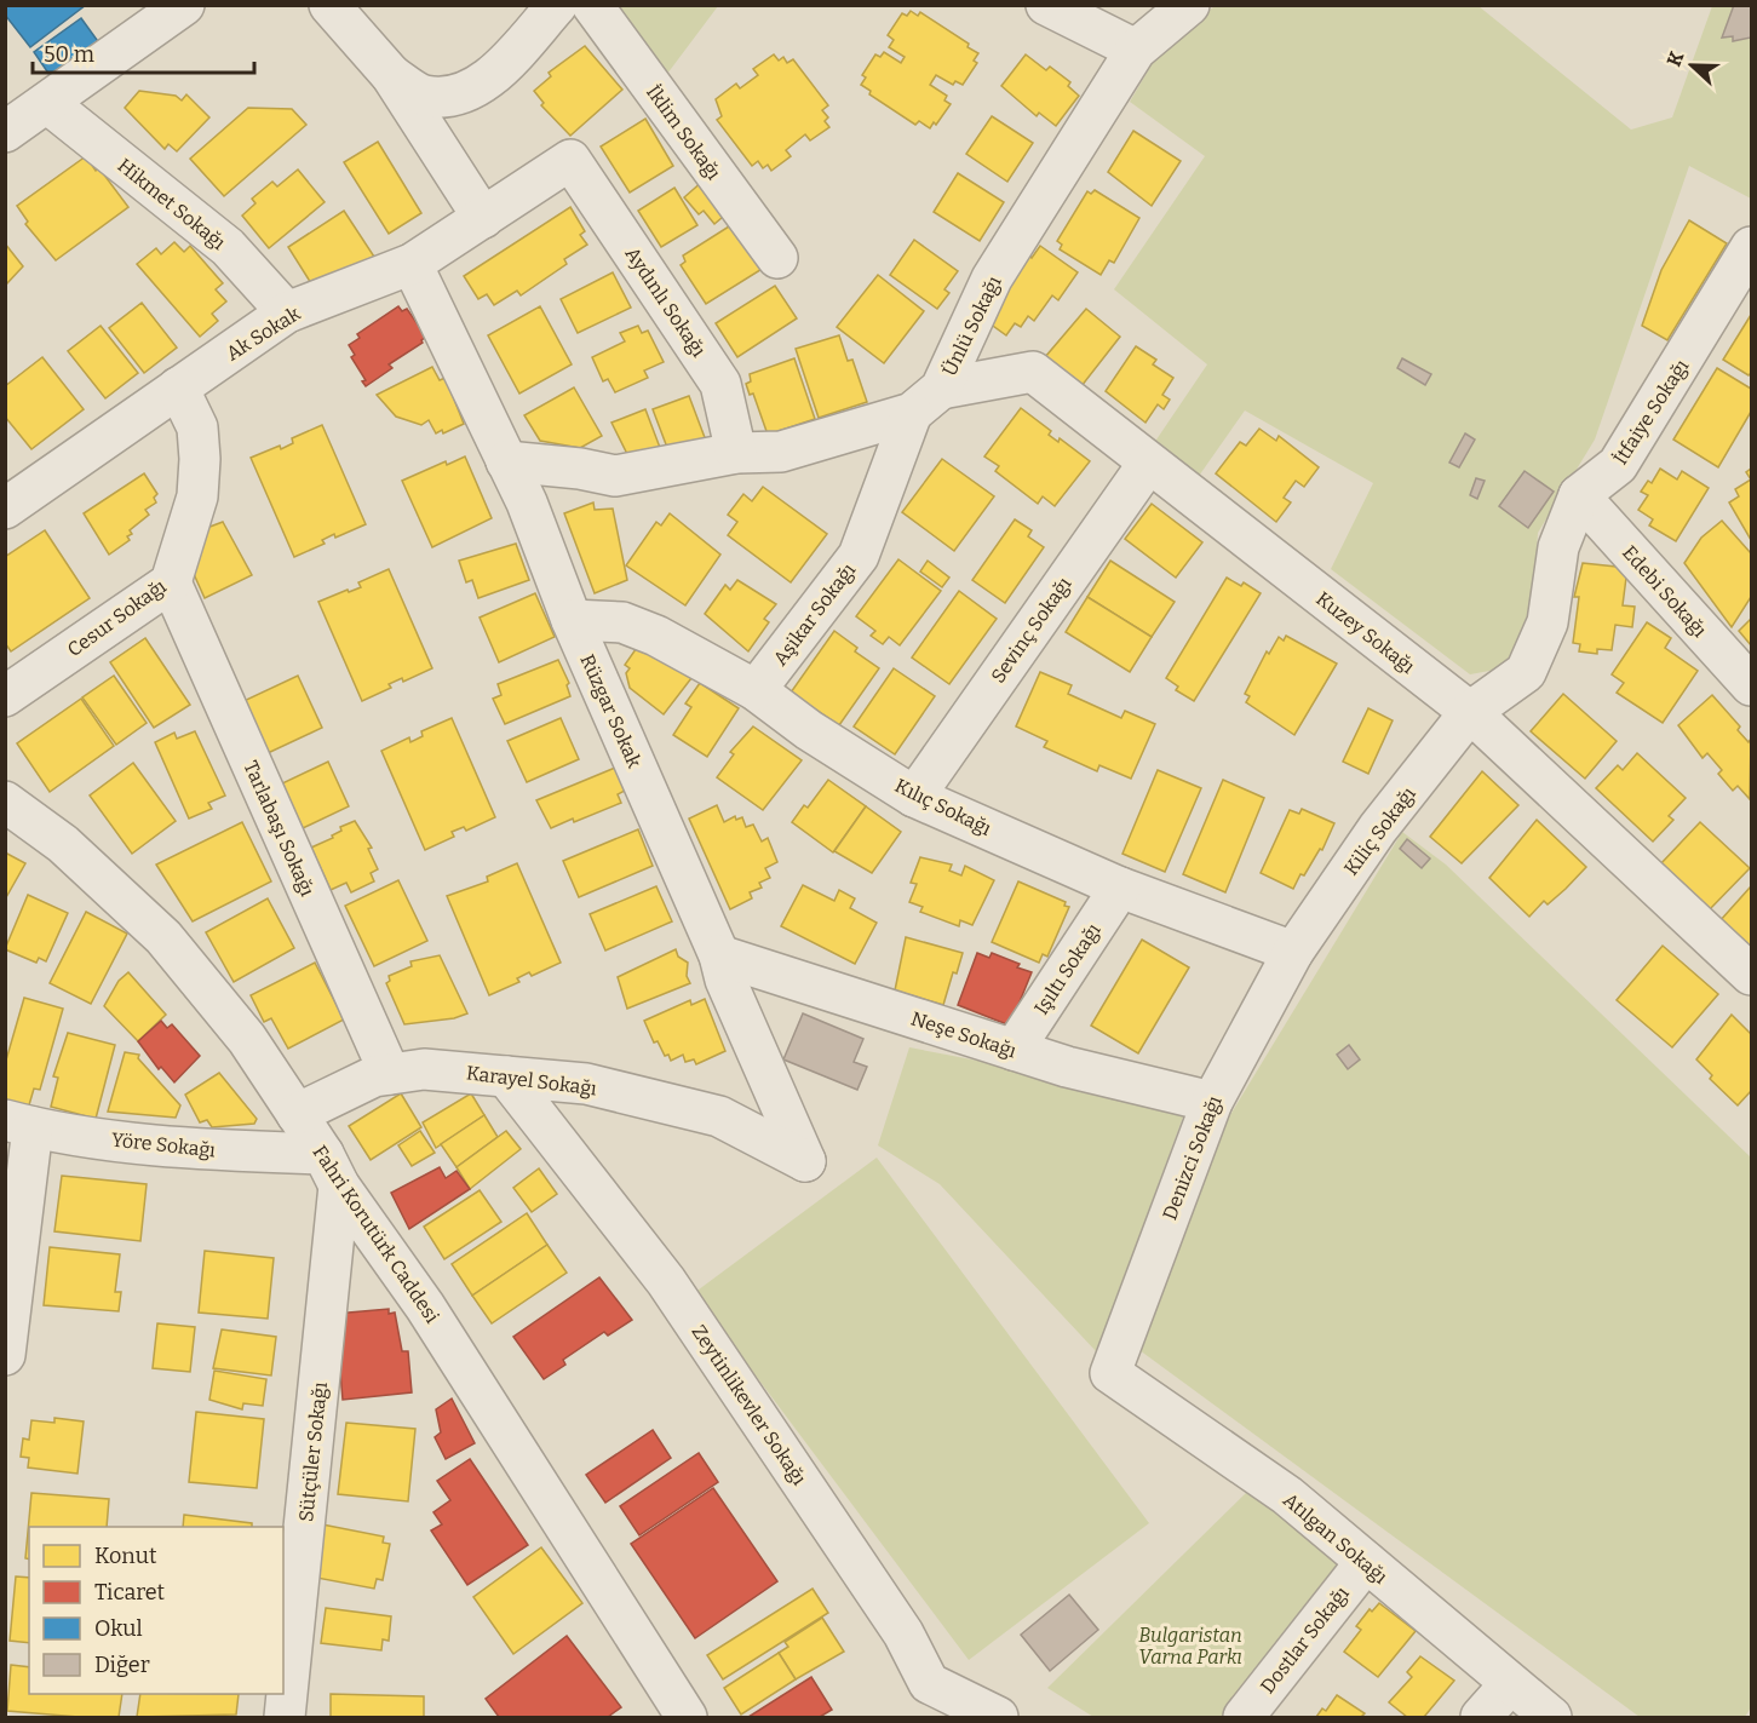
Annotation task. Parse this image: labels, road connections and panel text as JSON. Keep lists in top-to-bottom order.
{
  "streets": {
    "street": [
      "İklim Sokağı",
      "Hikmet Sokağı",
      "Aydınlı Sokağı",
      "Ünlü Sokağı",
      "Ak Sokak",
      "İtfaiye Sokağı",
      "Edebi Sokağı",
      "Aşikar Sokağı",
      "Cesur Sokağı",
      "Sevinç Sokağı",
      "Kuzey Sokağı",
      "Rüzgar Sokak",
      "Kılıç Sokağı",
      "Tarlabaşı Sokağı",
      "Kiliç Sokağı",
      "Işıltı Sokağı",
      "Neşe Sokağı",
      "Karayel Sokağı",
      "Yöre Sokağı",
      "Denizci Sokağı",
      "Fahri Korutürk Caddesi",
      "Zeytinlikevler Sokağı",
      "Sütçüler Sokağı",
      "Atılgan Sokağı",
      "Dostlar Sokağı"
    ]
  },
  "crossings": [
    ["Hikmet Sokağı", "Ak Sokak"],
    ["Aydınlı Sokağı", "Ak Sokak"],
    ["Ünlü Sokağı", "Aşikar Sokağı"],
    ["Ünlü Sokağı", "Kuzey Sokağı"],
    ["Ak Sokak", "Cesur Sokağı"],
    ["Ak Sokak", "Rüzgar Sokak"],
    ["İtfaiye Sokağı", "Edebi Sokağı"],
    ["Aşikar Sokağı", "Kuzey Sokağı"],
    ["Aşikar Sokağı", "Kılıç Sokağı"],
    ["Cesur Sokağı", "Tarlabaşı Sokağı"],
    ["Sevinç Sokağı", "Kuzey Sokağı"],
    ["Sevinç Sokağı", "Kılıç Sokağı"],
    ["Kuzey Sokağı", "Kiliç Sokağı"],
    ["Rüzgar Sokak", "Kılıç Sokağı"],
    ["Rüzgar Sokak", "Neşe Sokağı"],
    ["Rüzgar Sokak", "Karayel Sokağı"],
    ["Kılıç Sokağı", "Kiliç Sokağı"],
    ["Kılıç Sokağı", "Işıltı Sokağı"],
    ["Kılıç Sokağı", "Denizci Sokağı"],
    ["Tarlabaşı Sokağı", "Karayel Sokağı"],
    ["Kiliç Sokağı", "Denizci Sokağı"],
    ["Işıltı Sokağı", "Neşe Sokağı"],
    ["Neşe Sokağı", "Denizci Sokağı"],
    ["Karayel Sokağı", "Fahri Korutürk Caddesi"],
    ["Karayel Sokağı", "Zeytinlikevler Sokağı"],
    ["Yöre Sokağı", "Fahri Korutürk Caddesi"],
    ["Yöre Sokağı", "Sütçüler Sokağı"],
    ["Denizci Sokağı", "Atılgan Sokağı"],
    ["Fahri Korutürk Caddesi", "Sütçüler Sokağı"],
    ["Atılgan Sokağı", "Dostlar Sokağı"]
  ],
  "parks": ["Bulgaristan Varna Parkı"],
  "legend": [
    "Konut",
    "Ticaret",
    "Okul",
    "Diğer"
  ],
  "scale_bar": "50 m",
  "north": "left"
}
